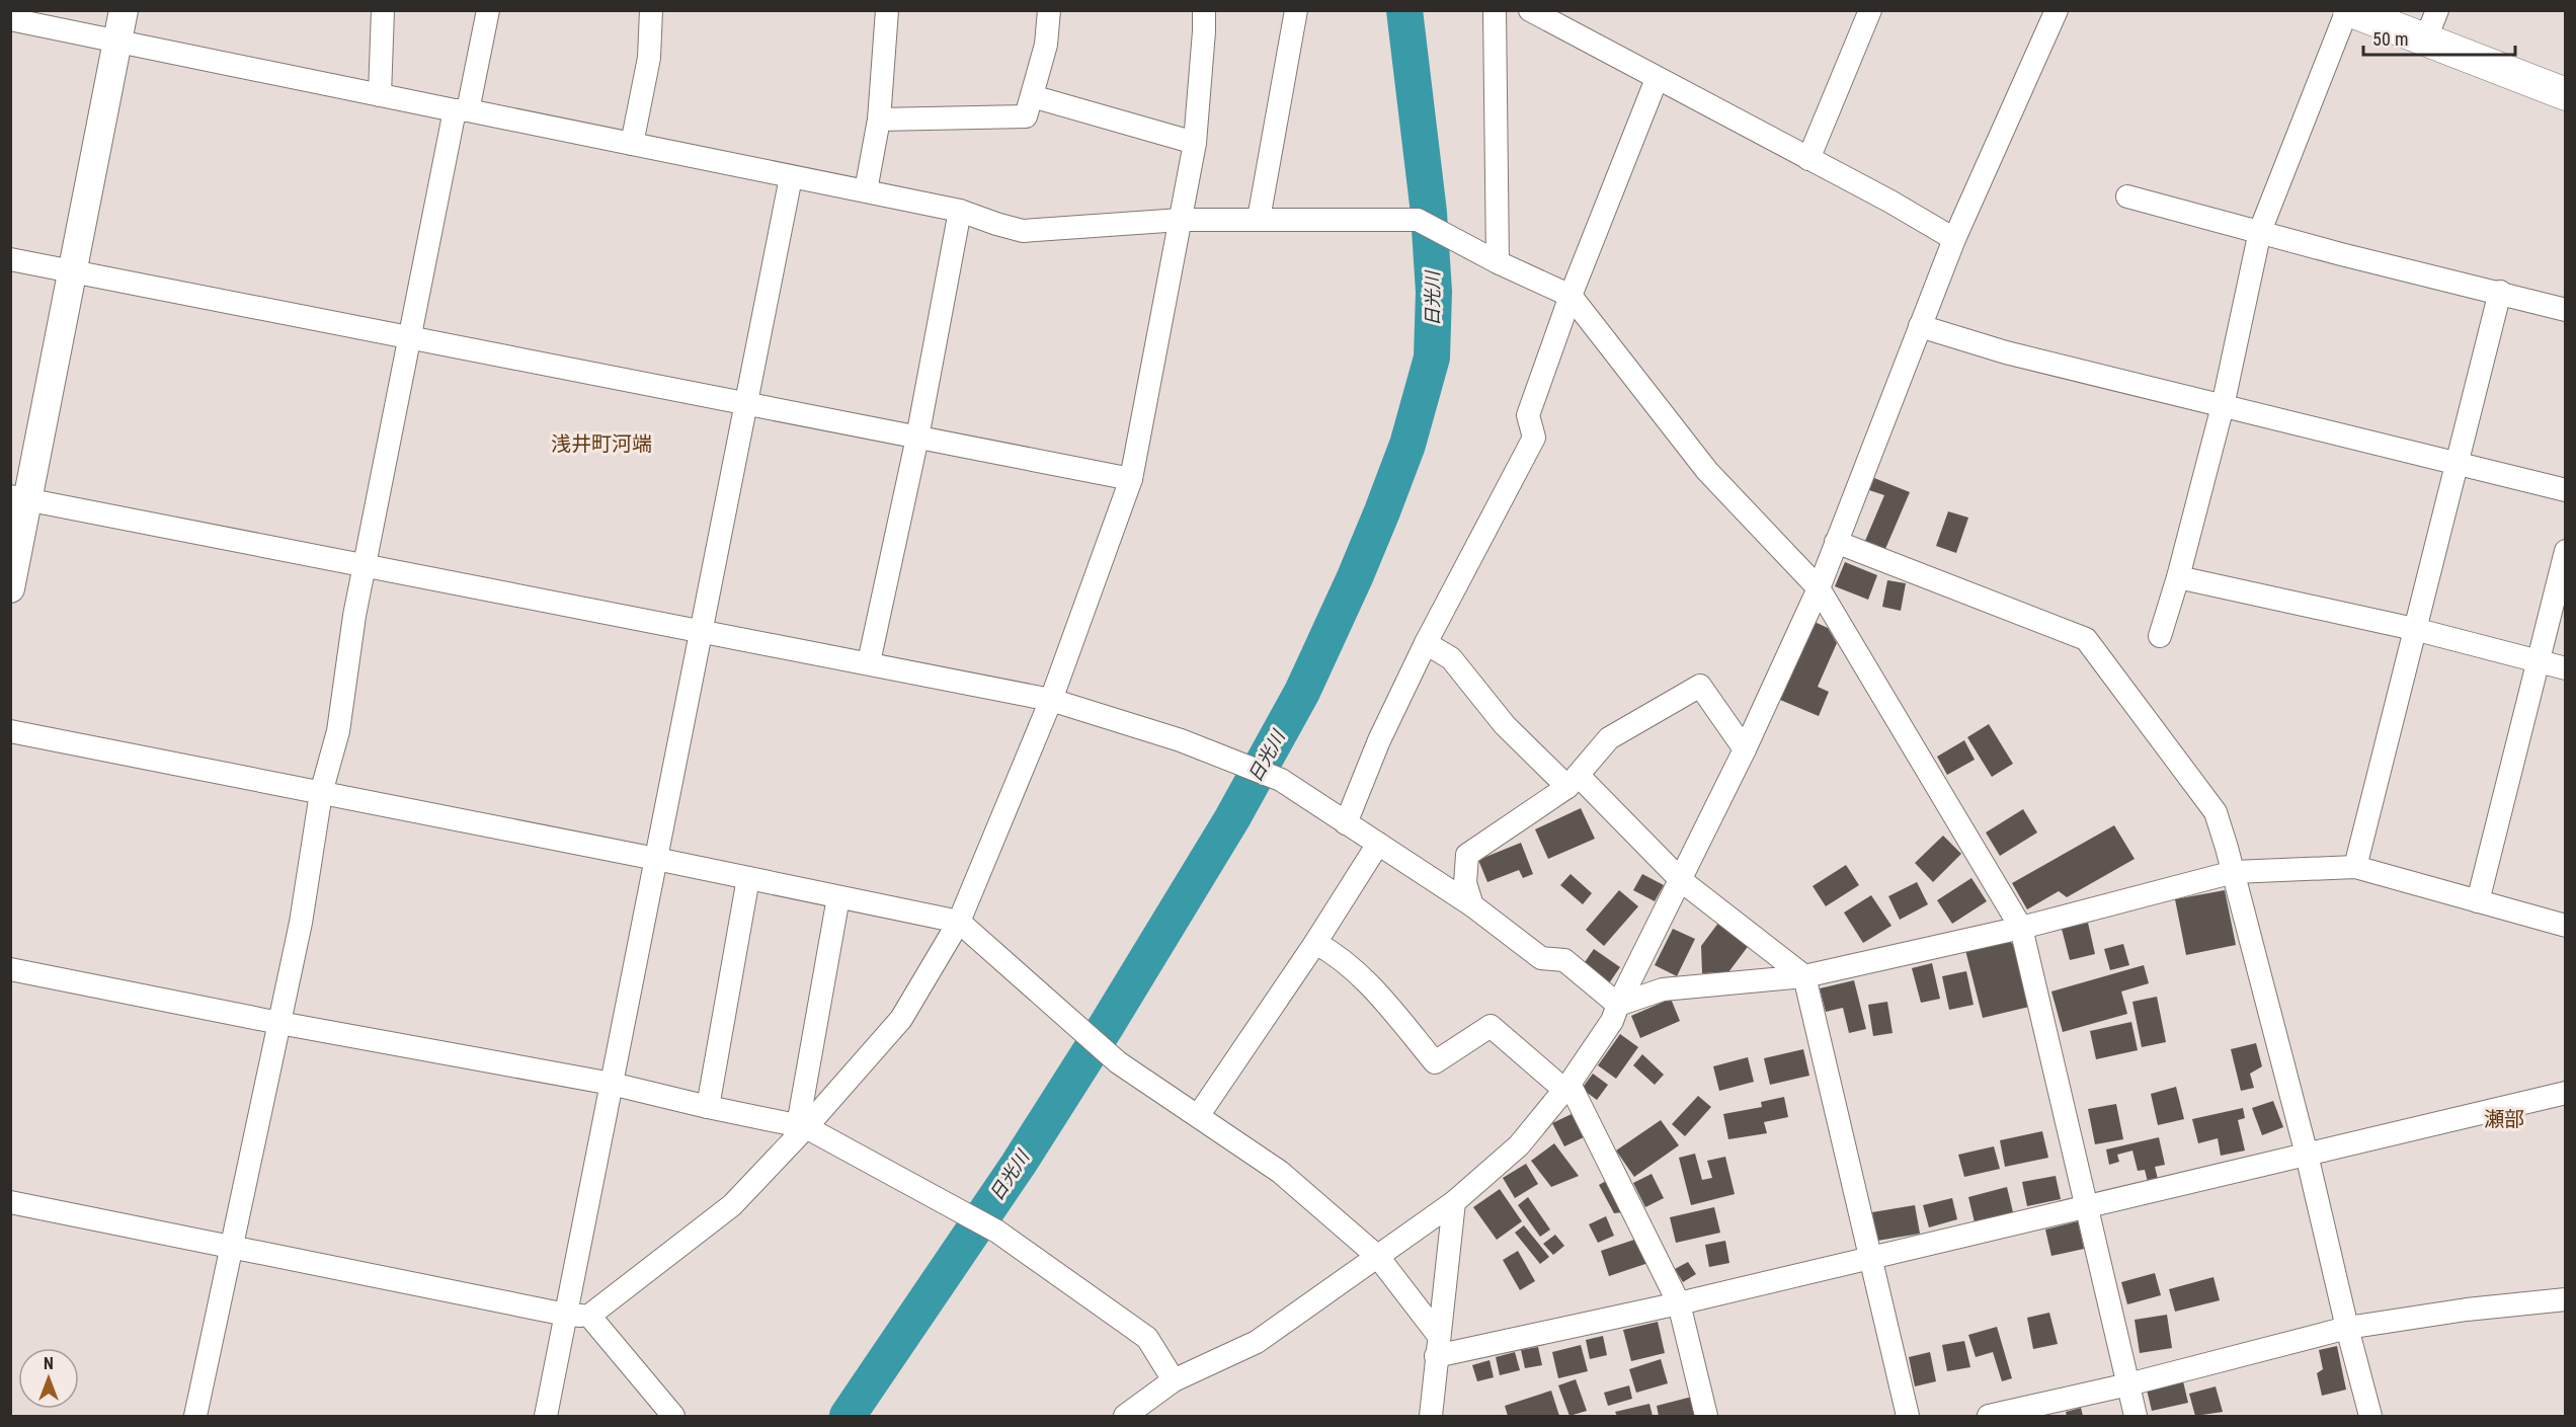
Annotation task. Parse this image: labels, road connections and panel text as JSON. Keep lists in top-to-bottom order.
{
  "districts": ["浅井町河端", "瀬部"],
  "water": ["日光川"],
  "scale_bar": "50 m",
  "north": "top"
}
